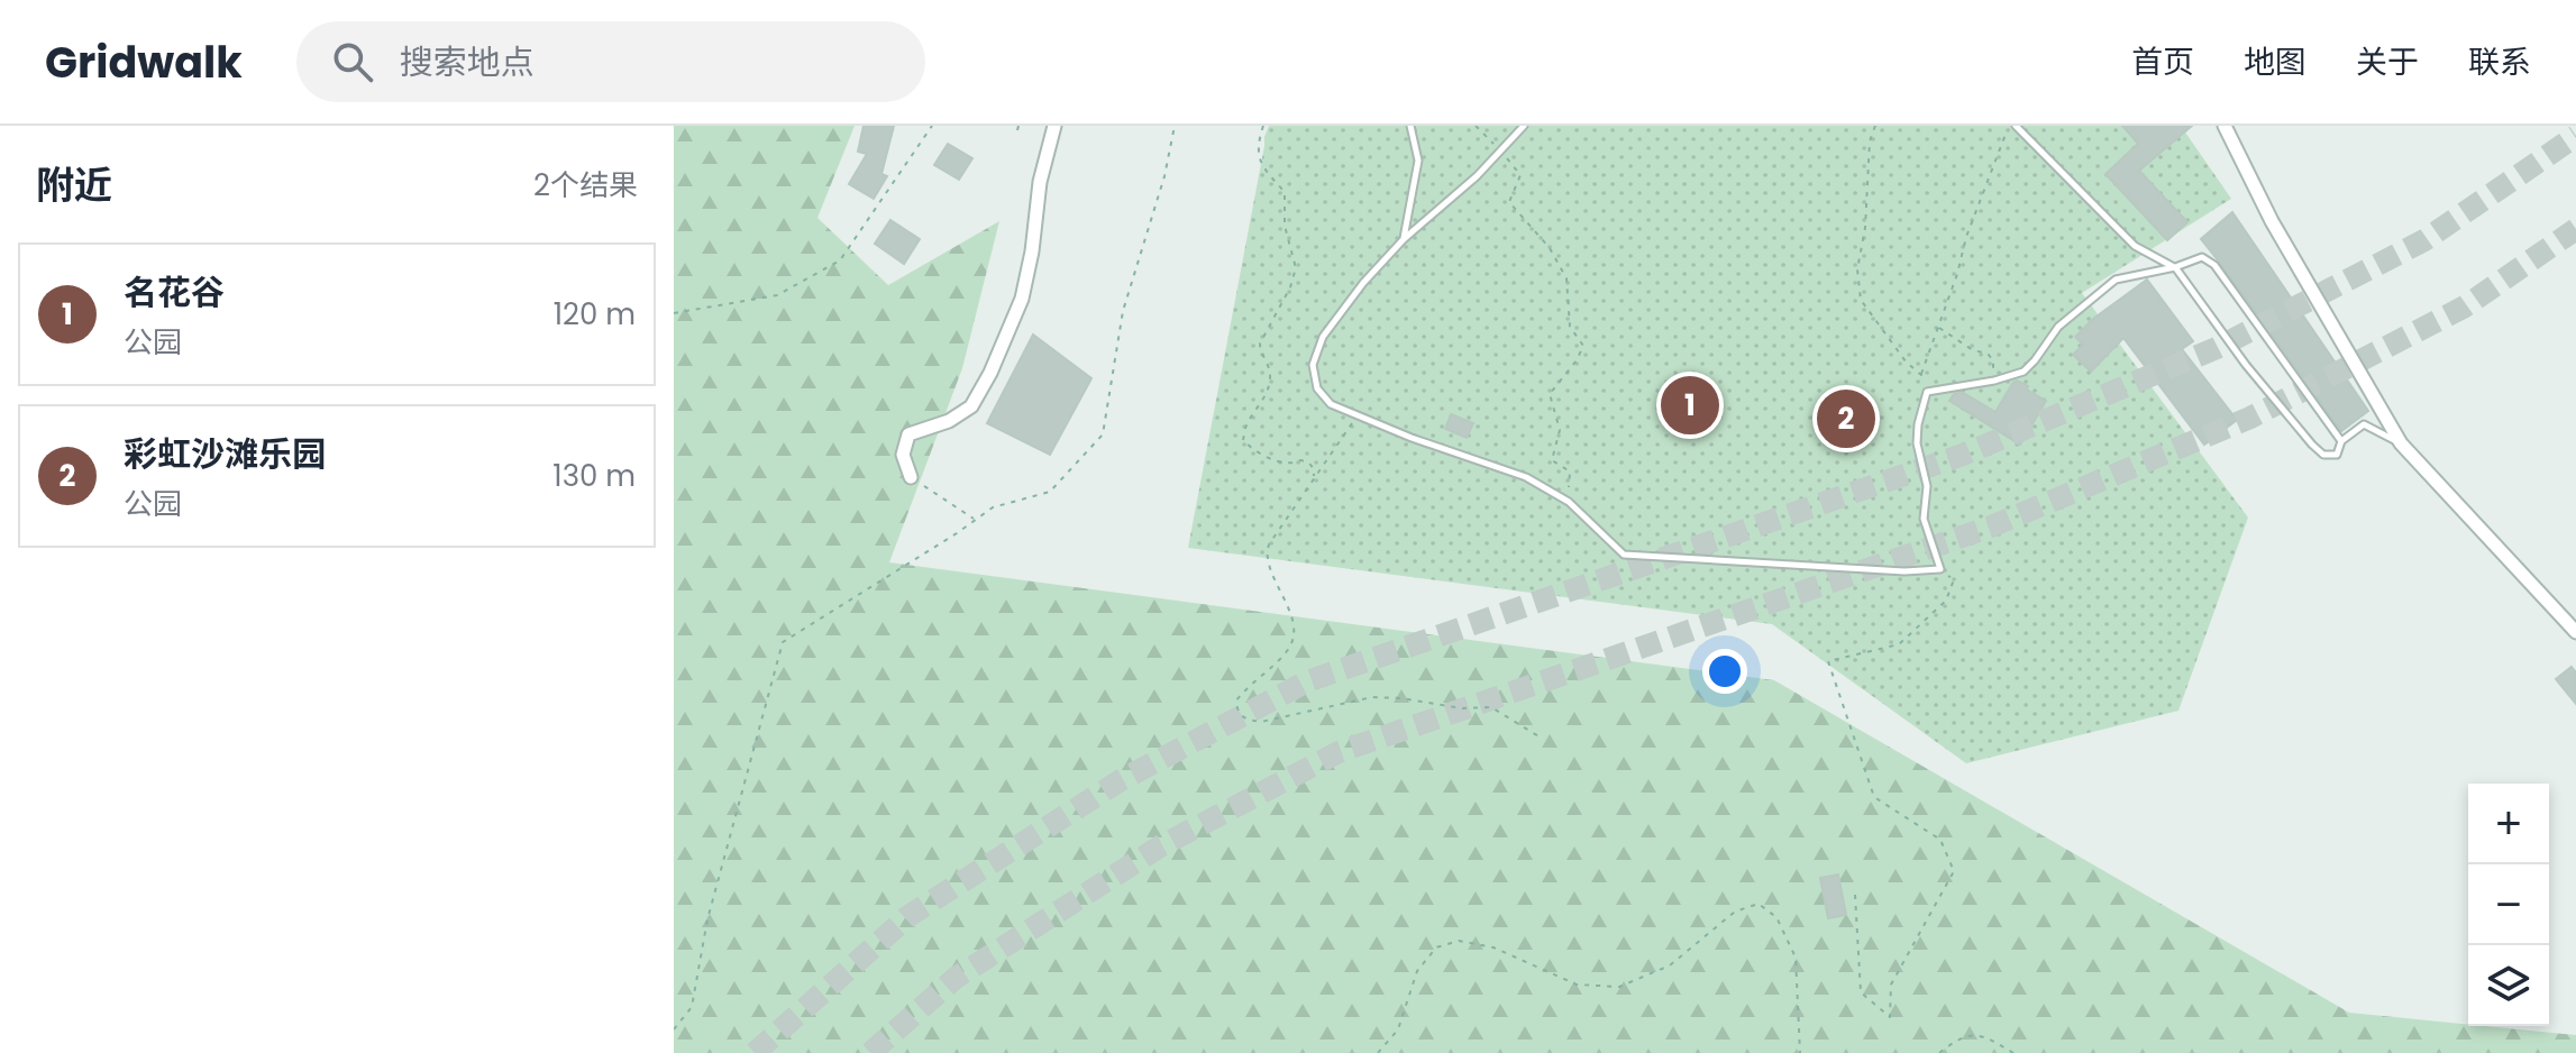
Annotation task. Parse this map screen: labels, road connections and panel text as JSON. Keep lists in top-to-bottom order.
{
  "page": {
    "header": "Gridwalk",
    "search": "搜索地点",
    "nav": [
      "首页",
      "地图",
      "关于",
      "联系"
    ],
    "heading": ["附近", "2个结果"],
    "list": [
      {
        "mark": "1",
        "name": "名花谷",
        "note": "公园",
        "value": "120 m"
      },
      {
        "mark": "2",
        "name": "彩虹沙滩乐园",
        "note": "公园",
        "value": "130 m"
      }
    ],
    "pins": ["1", "2"],
    "map_buttons": ["+", "−"]
  }
}
